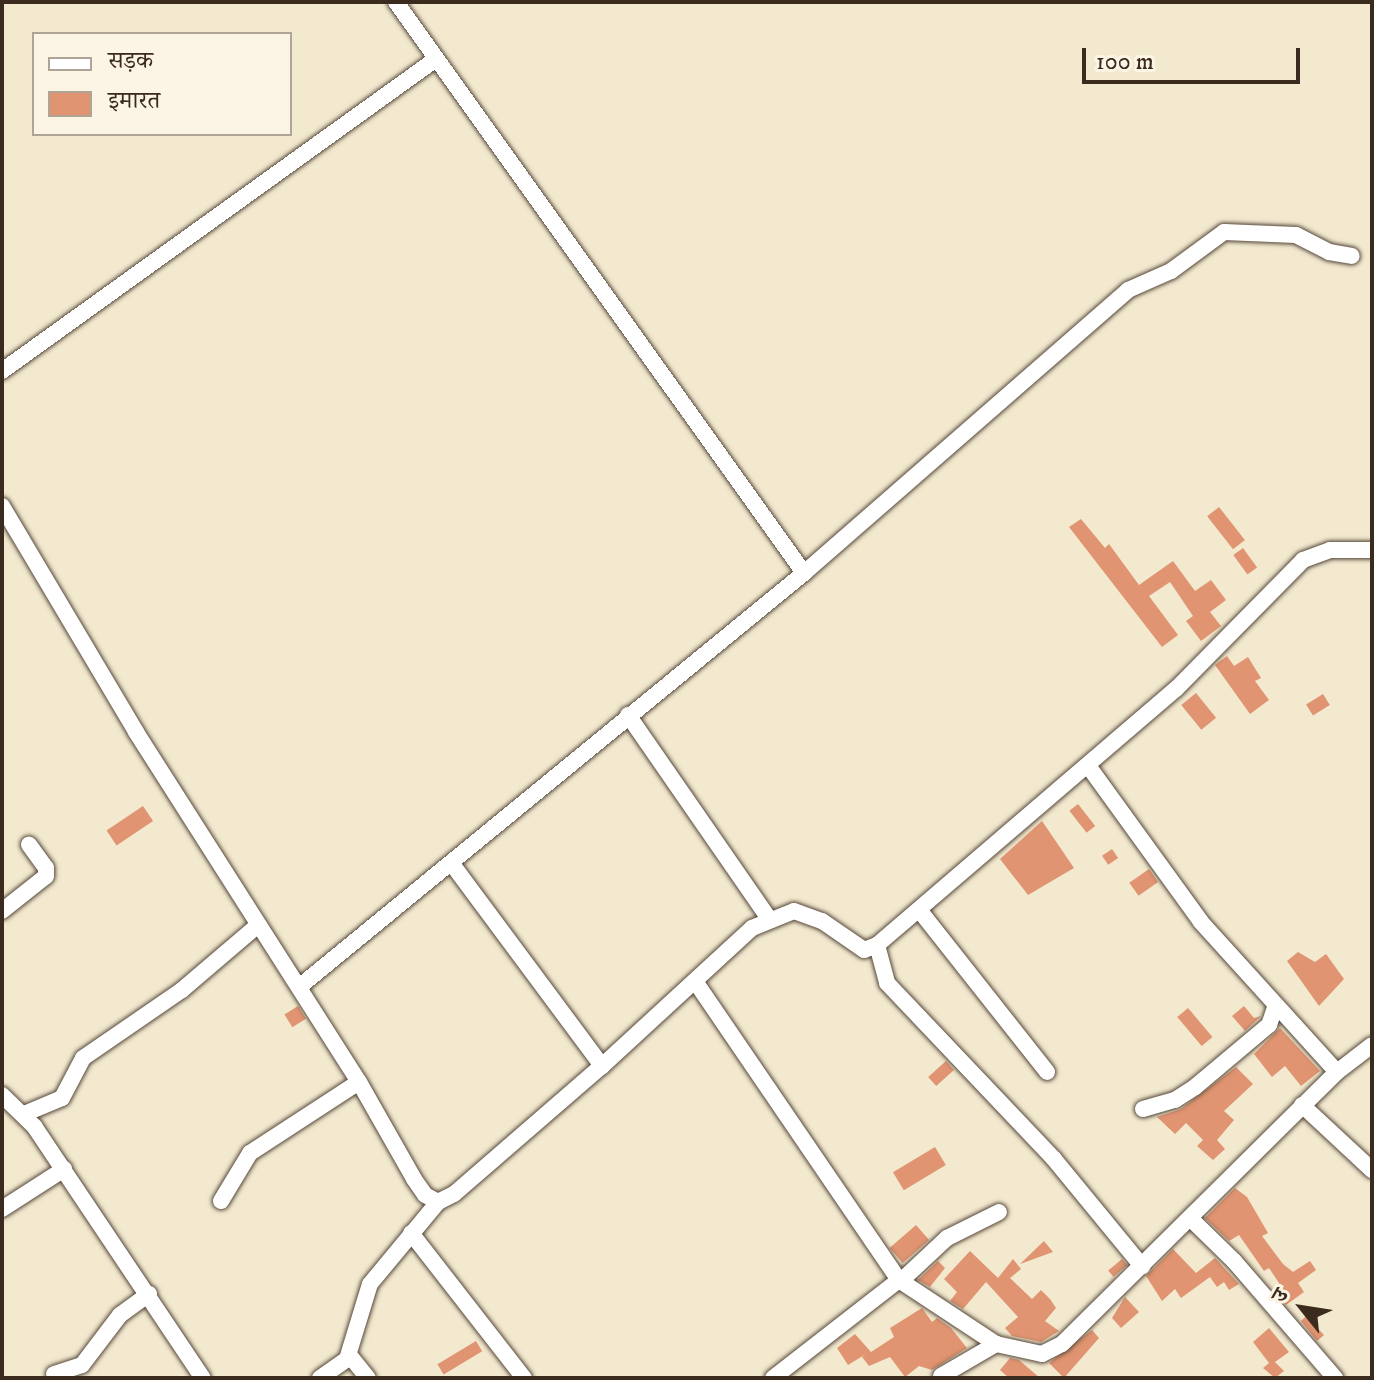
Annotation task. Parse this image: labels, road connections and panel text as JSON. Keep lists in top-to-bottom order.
{
  "legend": ["सड़क", "इमारत"],
  "scale_bar": "100 m",
  "north": "top left"
}
